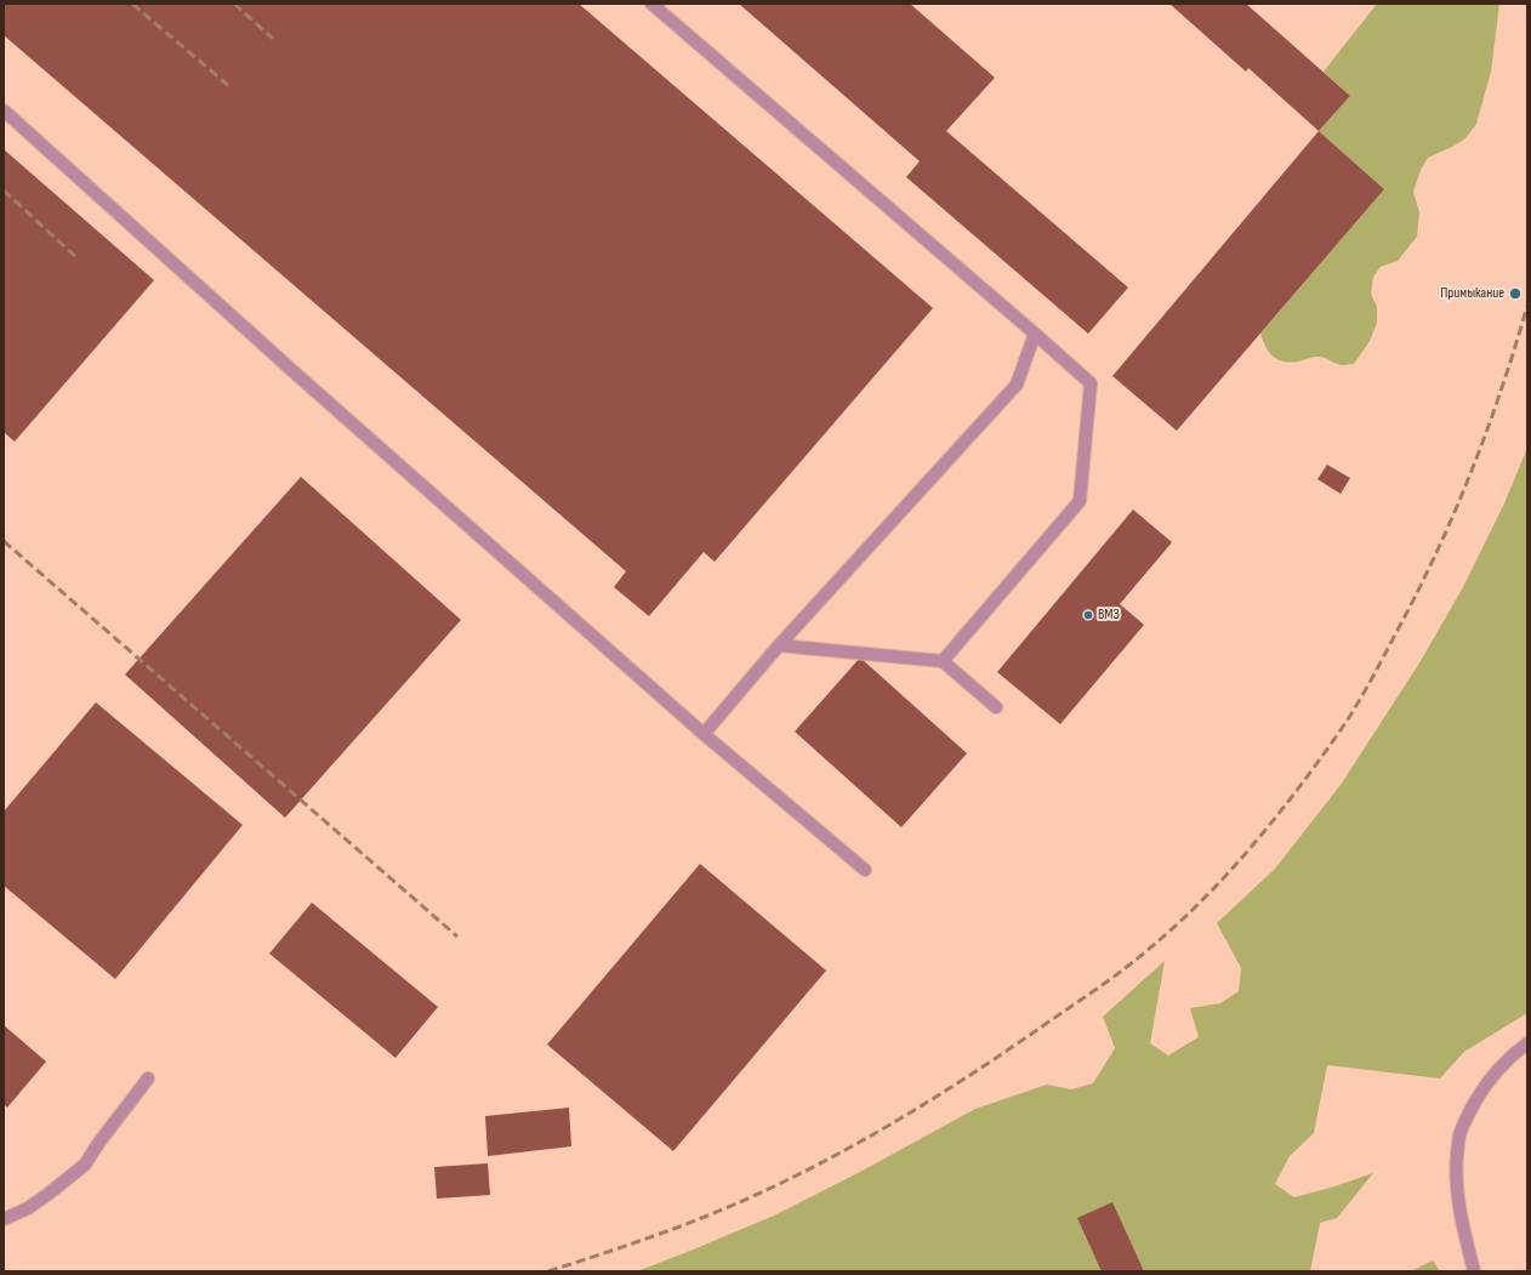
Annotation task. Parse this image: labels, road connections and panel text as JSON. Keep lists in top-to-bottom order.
{
  "places": ["Примыкание", "ВМЗ"]
}
